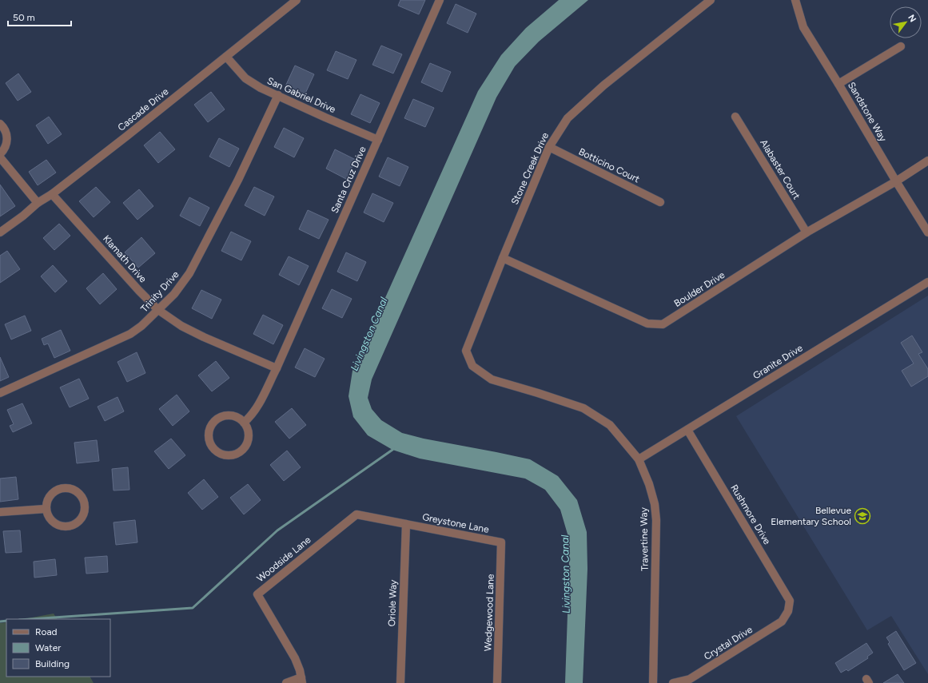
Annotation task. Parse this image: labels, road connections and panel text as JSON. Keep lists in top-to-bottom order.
{
  "streets": {
    "street": [
      "San Gabriel Drive",
      "Cascade Drive",
      "Sandstone Way",
      "Botticino Court",
      "Stone Creek Drive",
      "Alabaster Court",
      "Santa Cruz Drive",
      "Klamath Drive",
      "Boulder Drive",
      "Trinity Drive",
      "Granite Drive",
      "Rushmore Drive",
      "Greystone Lane",
      "Travertine Way",
      "Woodside Lane",
      "Oriole Way",
      "Wedgewood Lane",
      "Crystal Drive"
    ]
  },
  "crossings": [
    ["San Gabriel Drive", "Cascade Drive"],
    ["San Gabriel Drive", "Santa Cruz Drive"],
    ["San Gabriel Drive", "Trinity Drive"],
    ["Cascade Drive", "Klamath Drive"],
    ["Sandstone Way", "Boulder Drive"],
    ["Botticino Court", "Stone Creek Drive"],
    ["Stone Creek Drive", "Boulder Drive"],
    ["Stone Creek Drive", "Travertine Way"],
    ["Alabaster Court", "Boulder Drive"],
    ["Santa Cruz Drive", "Klamath Drive"],
    ["Klamath Drive", "Trinity Drive"],
    ["Granite Drive", "Rushmore Drive"],
    ["Granite Drive", "Travertine Way"],
    ["Rushmore Drive", "Crystal Drive"],
    ["Greystone Lane", "Woodside Lane"],
    ["Greystone Lane", "Oriole Way"],
    ["Greystone Lane", "Wedgewood Lane"]
  ],
  "water": ["Livingston Canal"],
  "places": {
    "school or university": ["Bellevue Elementary School"]
  },
  "legend": ["Road", "Water", "Building"],
  "scale_bar": "50 m",
  "north": "top right"
}
